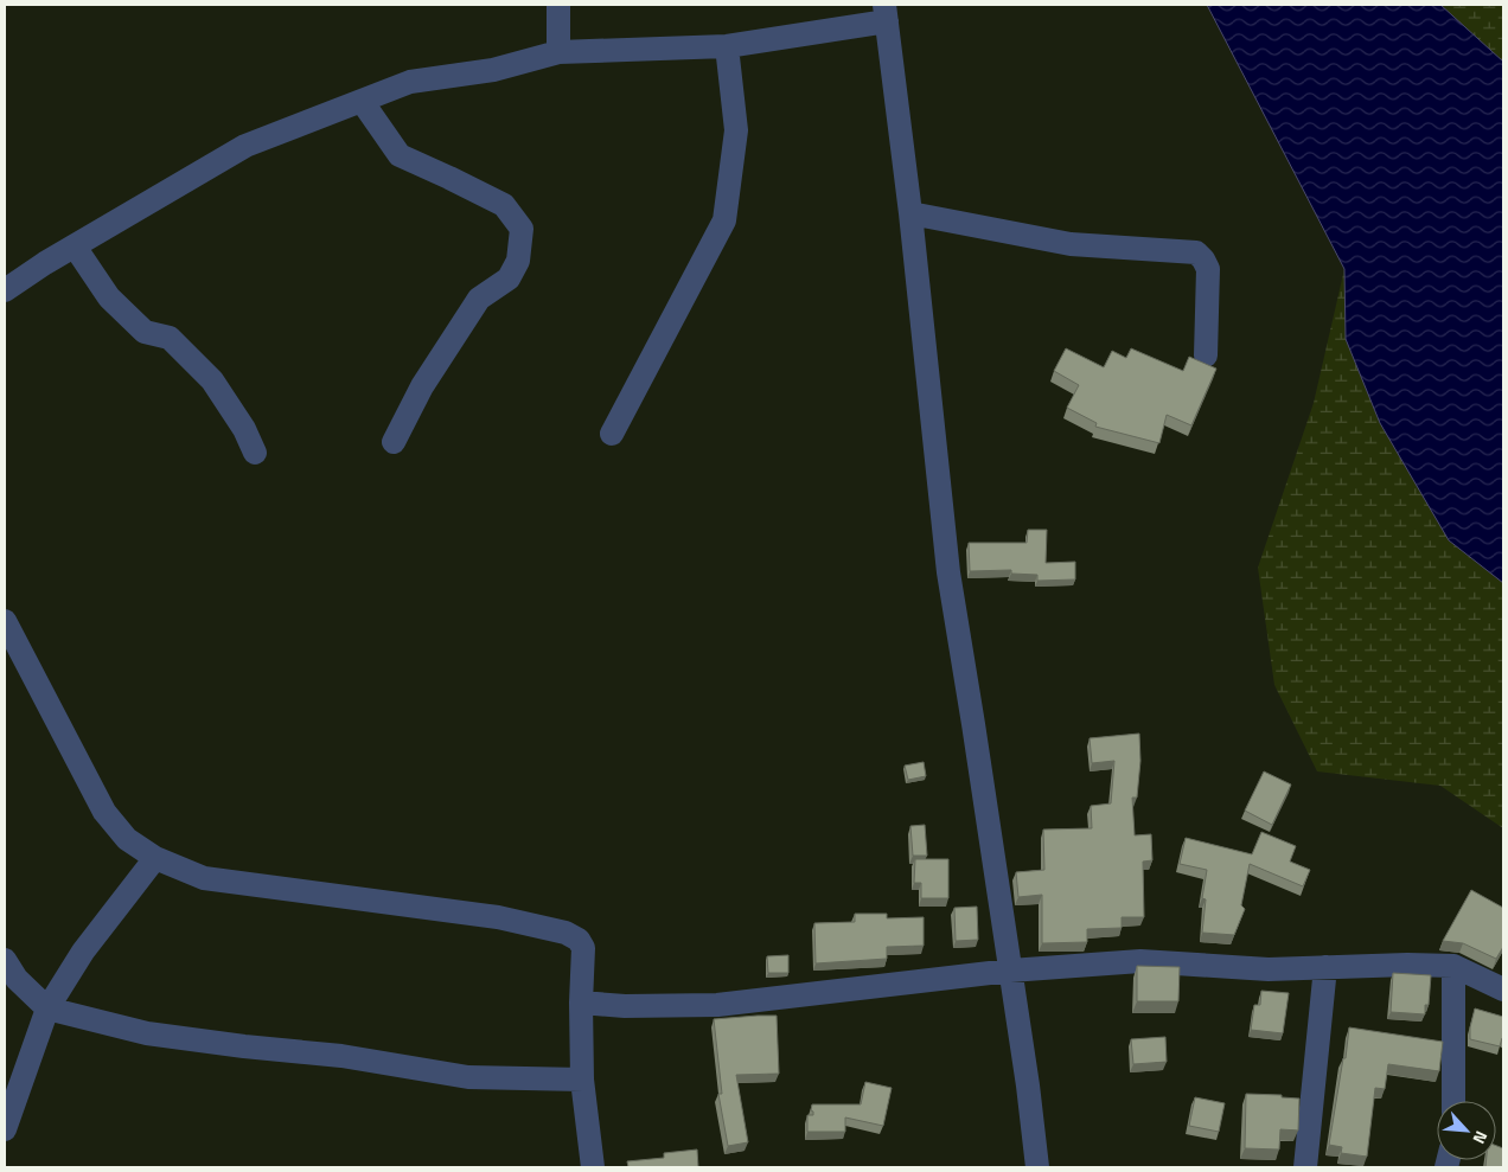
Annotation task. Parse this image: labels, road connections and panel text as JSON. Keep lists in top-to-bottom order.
{
  "north": "bottom right"
}
